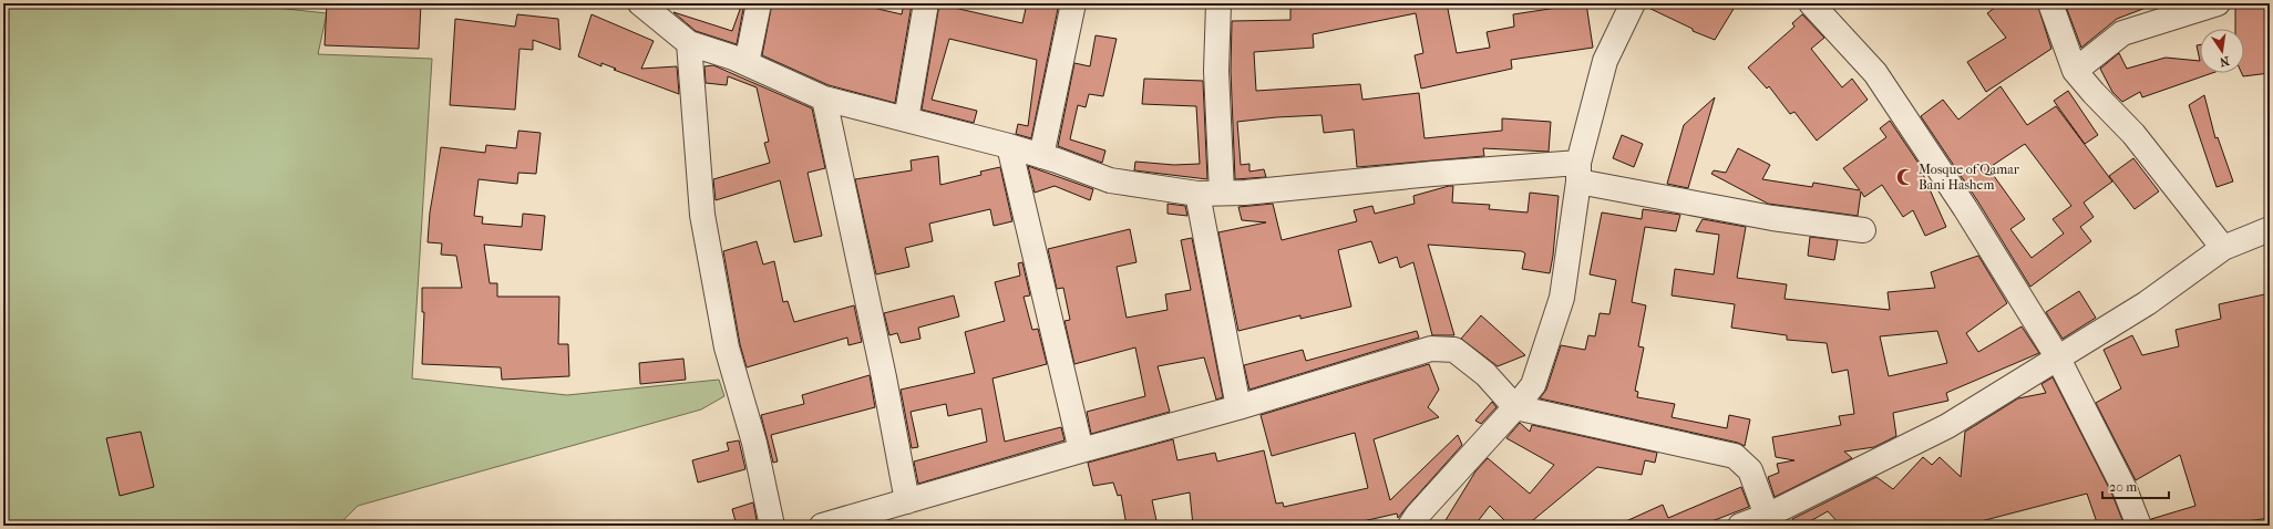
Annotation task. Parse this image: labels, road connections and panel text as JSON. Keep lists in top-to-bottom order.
{
  "places": {
    "mosque": ["Mosque of Qamar Bani Hashem"]
  },
  "scale_bar": "20 m",
  "north": "bottom"
}
